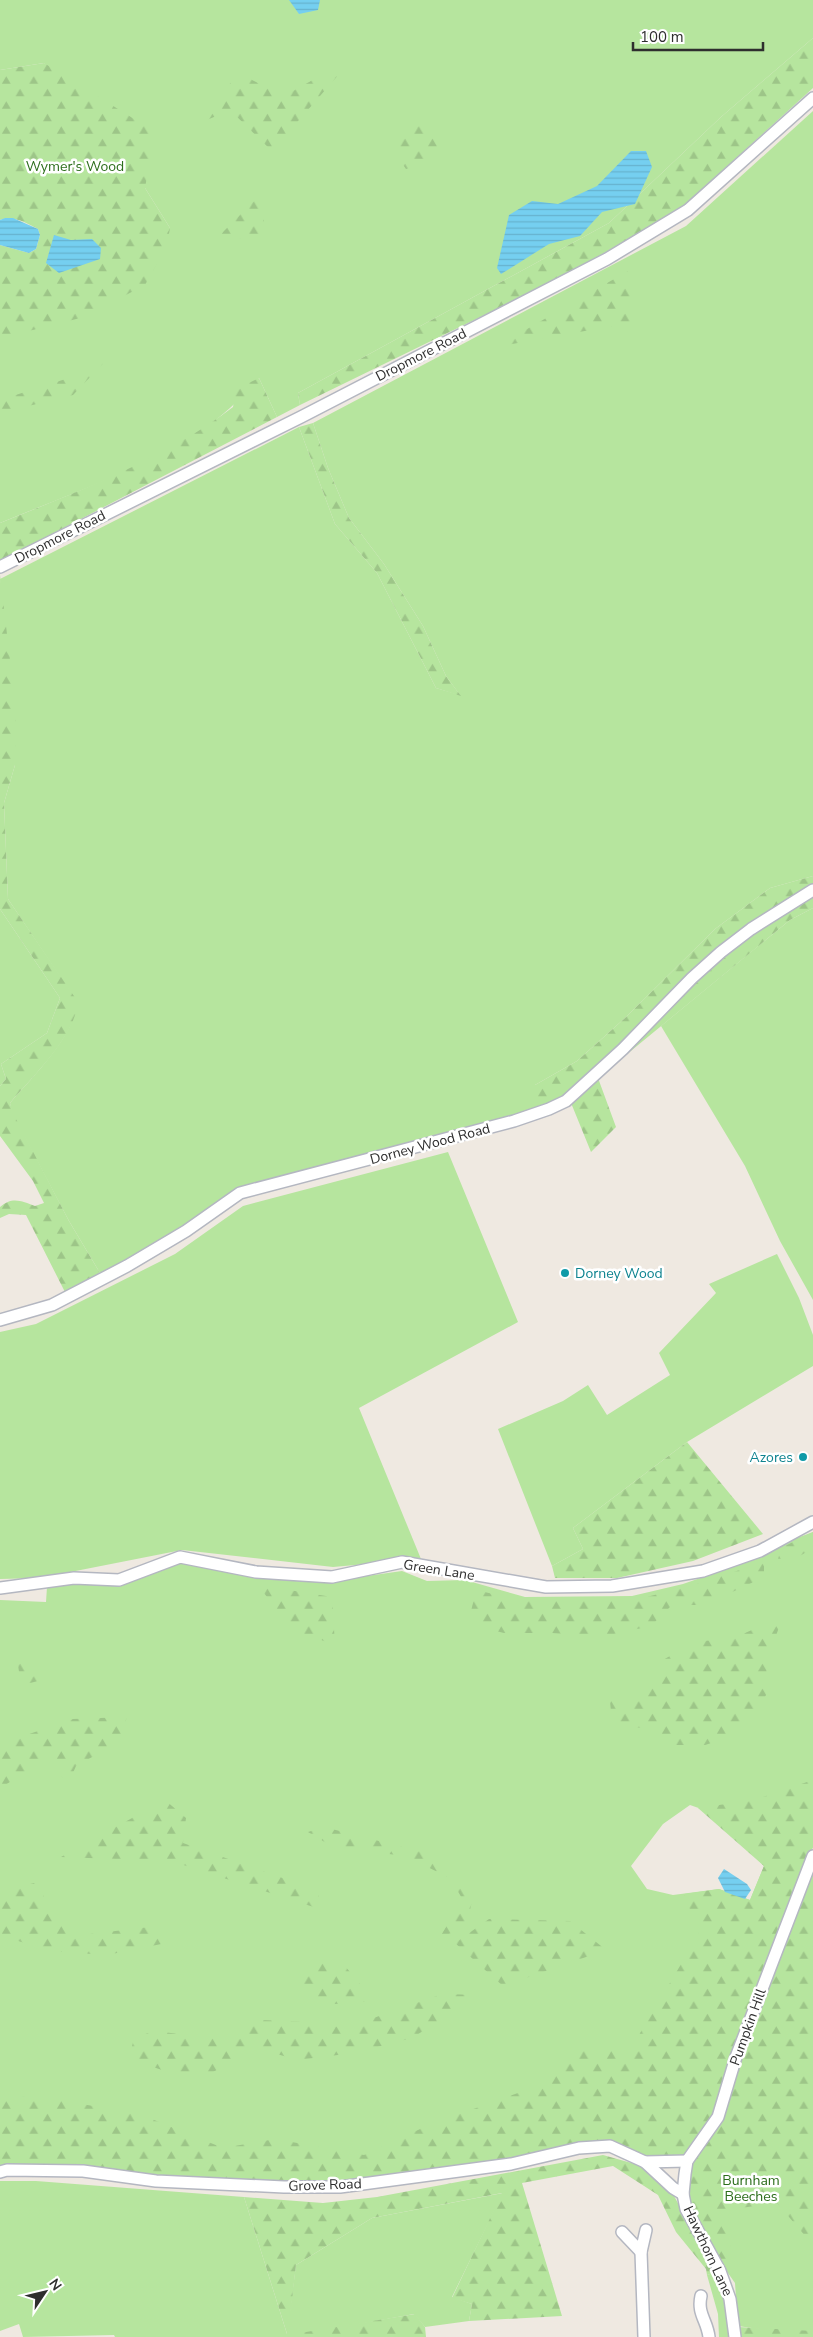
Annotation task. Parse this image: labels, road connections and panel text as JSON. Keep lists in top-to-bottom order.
{
  "streets": {
    "street": [
      "Dropmore Road",
      "Dorney Wood Road",
      "Green Lane",
      "Pumpkin Hill",
      "Grove Road",
      "Hawthorn Lane"
    ]
  },
  "crossings": [
    ["Pumpkin Hill", "Grove Road"],
    ["Pumpkin Hill", "Hawthorn Lane"],
    ["Grove Road", "Hawthorn Lane"]
  ],
  "parks": ["Wymer's Wood", "Burnham Beeches"],
  "places": ["Dorney Wood", "Azores"],
  "scale_bar": "100 m",
  "north": "top right"
}
